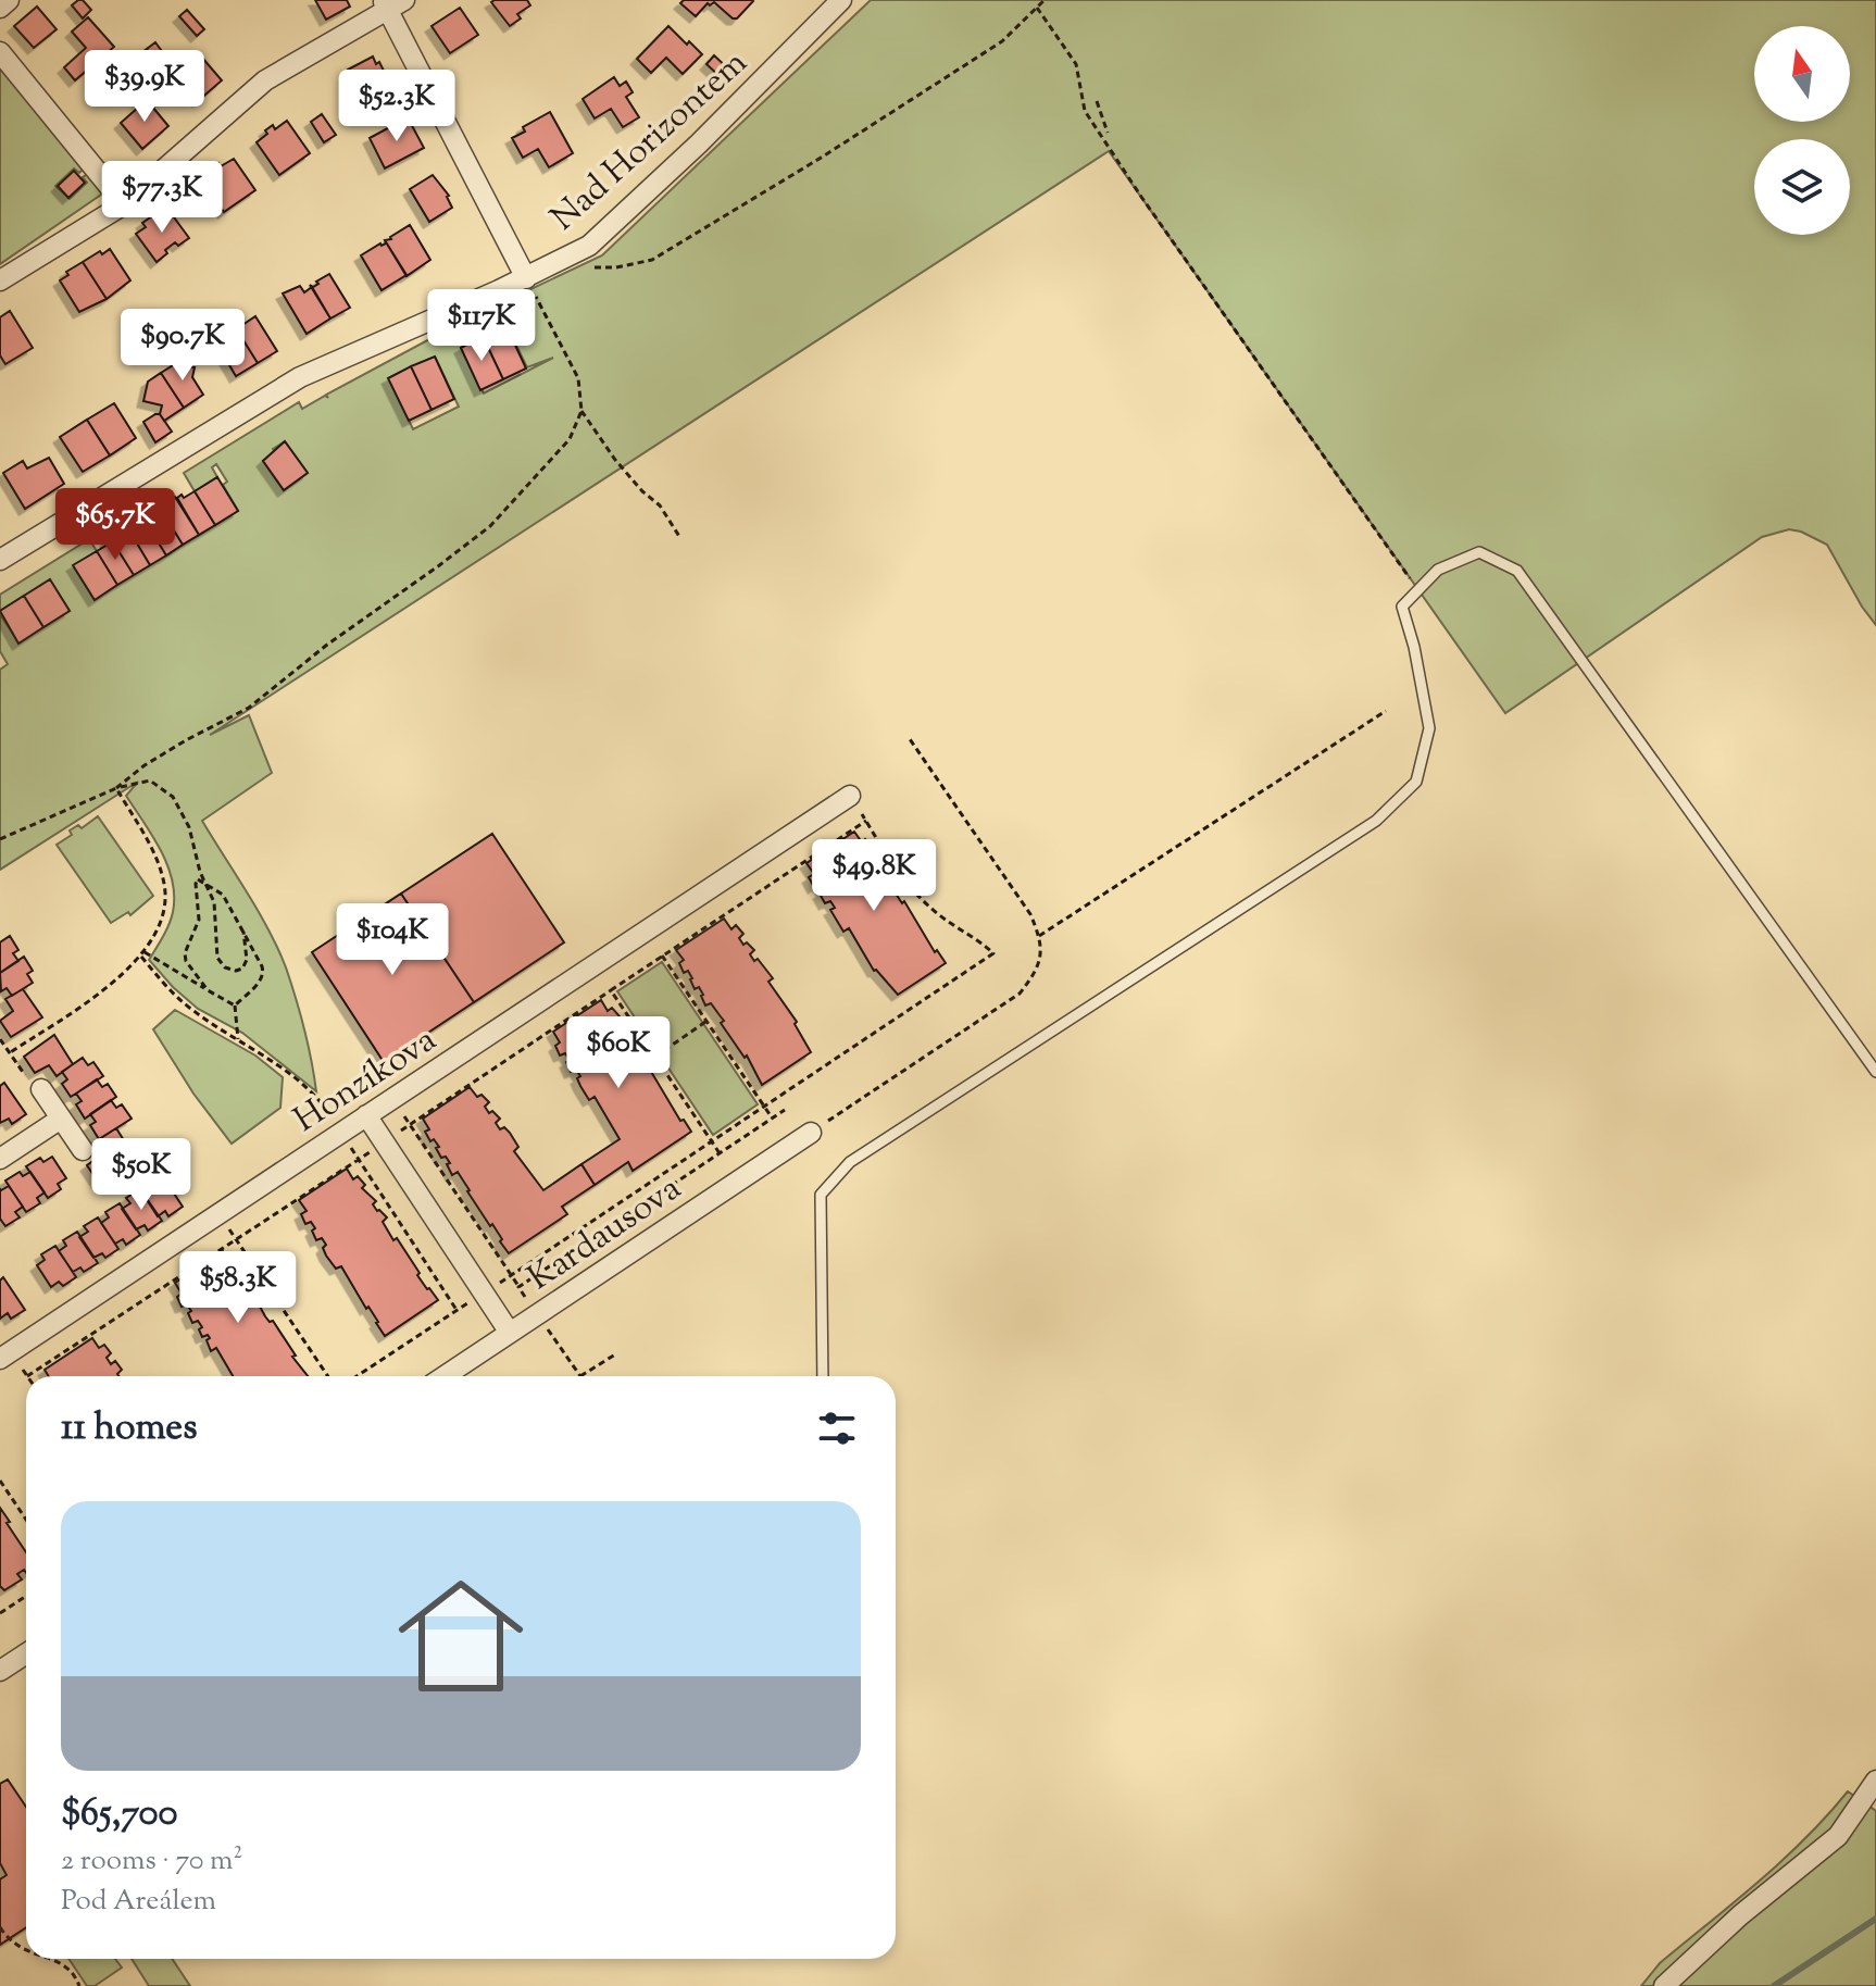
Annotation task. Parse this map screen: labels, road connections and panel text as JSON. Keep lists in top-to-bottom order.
{
  "streets": {
    "street": ["Nad Horizontem", "Honzíkova", "Kardausova"]
  },
  "north": "top",
  "page": {
    "price": [
      "$39.9K",
      "$52.3K",
      "$77.3K",
      "$117K",
      "$90.7K",
      "$65.7K",
      "$49.8K",
      "$104K",
      "$60K",
      "$50K",
      "$58.3K"
    ],
    "heading": "11 homes",
    "list": [
      {
        "name": "$65,700",
        "note": "2 rooms · 70 m² · Pod Areálem"
      }
    ]
  }
}
